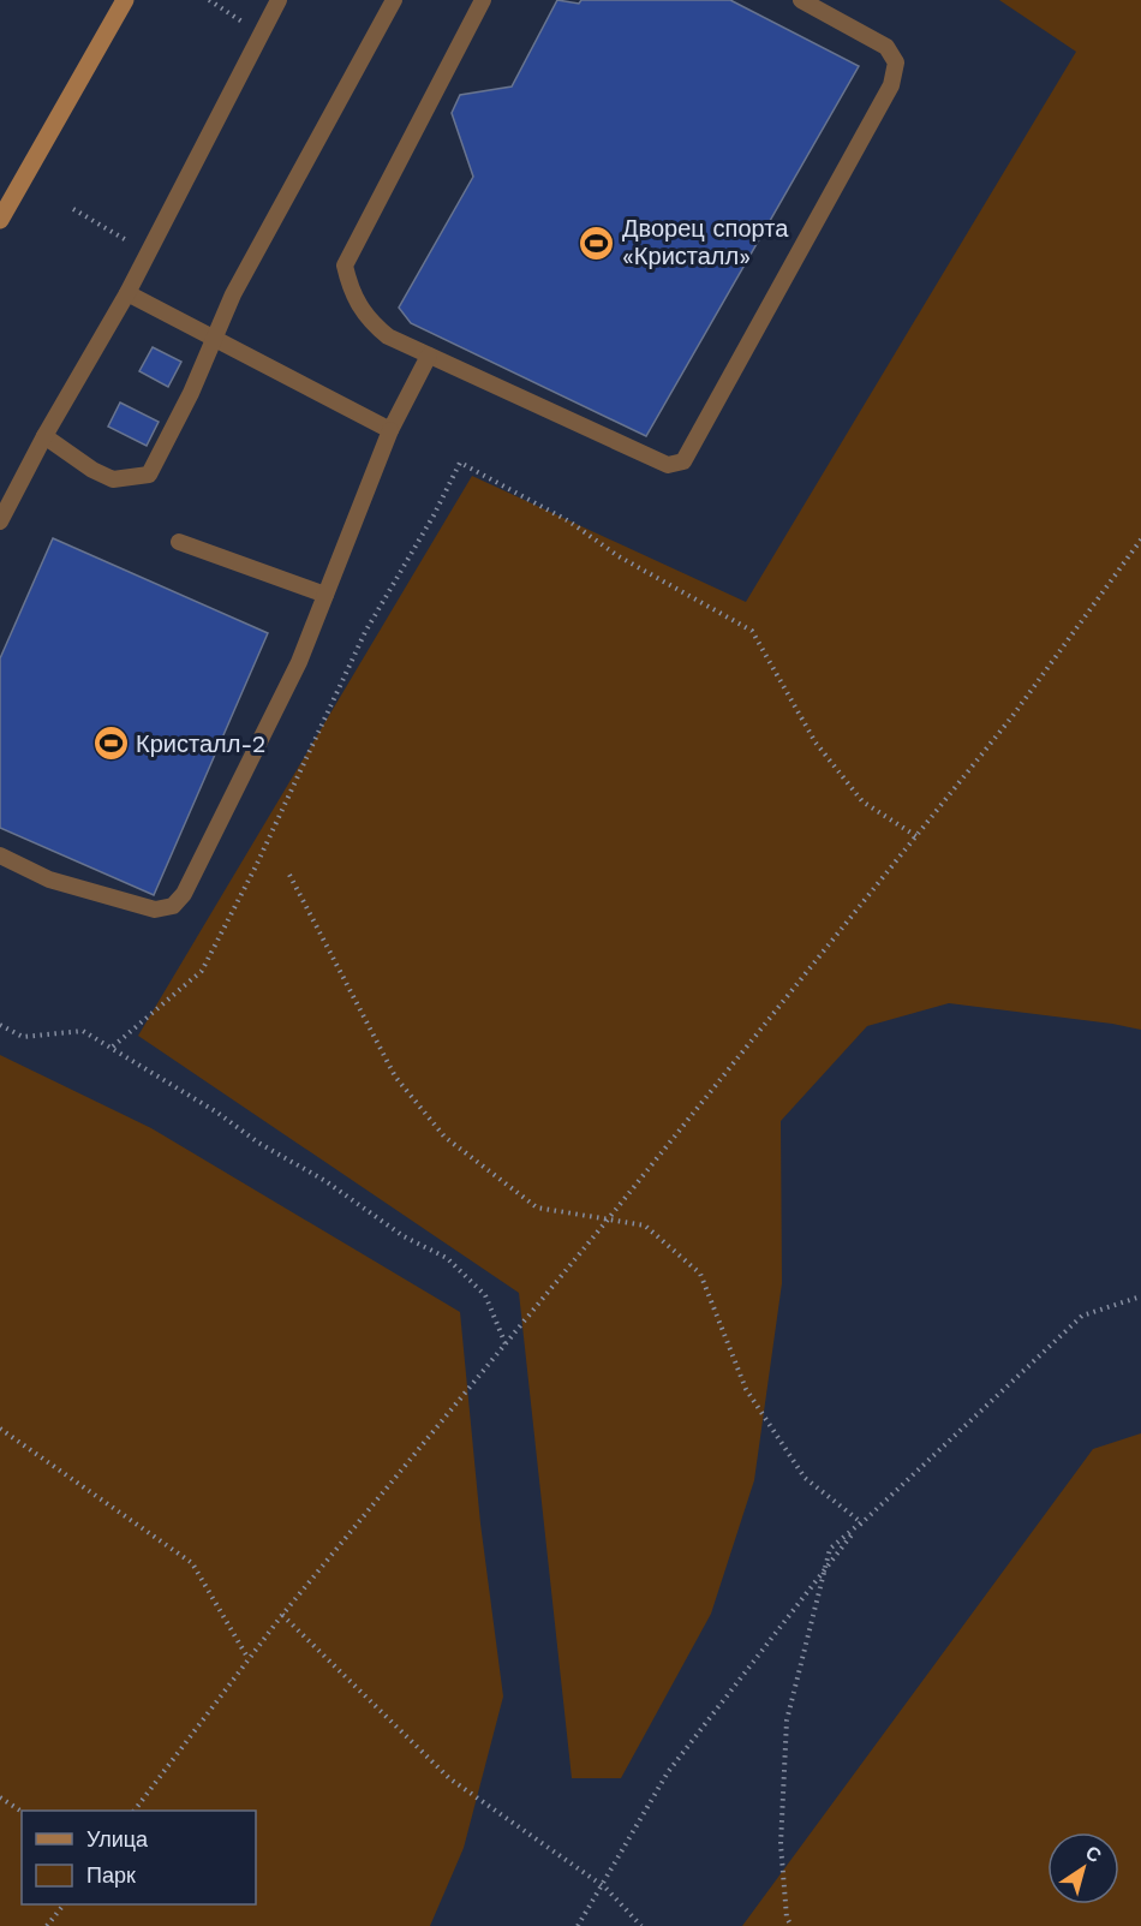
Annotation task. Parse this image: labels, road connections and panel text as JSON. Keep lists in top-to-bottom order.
{
  "places": {
    "sports": ["Дворец спорта «Кристалл»", "Кристалл-2"]
  },
  "legend": ["Улица", "Парк"],
  "north": "top right"
}
